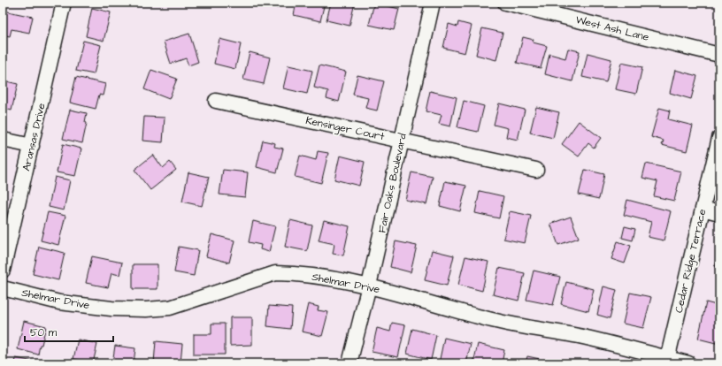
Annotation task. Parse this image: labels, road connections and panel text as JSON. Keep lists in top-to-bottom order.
{
  "streets": {
    "street": [
      "West Ash Lane",
      "Kensinger Court",
      "Aransas Drive",
      "Fair Oaks Boulevard",
      "Cedar Ridge Terrace",
      "Shelmar Drive"
    ]
  },
  "crossings": [
    ["Kensinger Court", "Fair Oaks Boulevard"],
    ["Fair Oaks Boulevard", "Shelmar Drive"],
    ["Cedar Ridge Terrace", "Shelmar Drive"]
  ],
  "scale_bar": "50 m"
}
